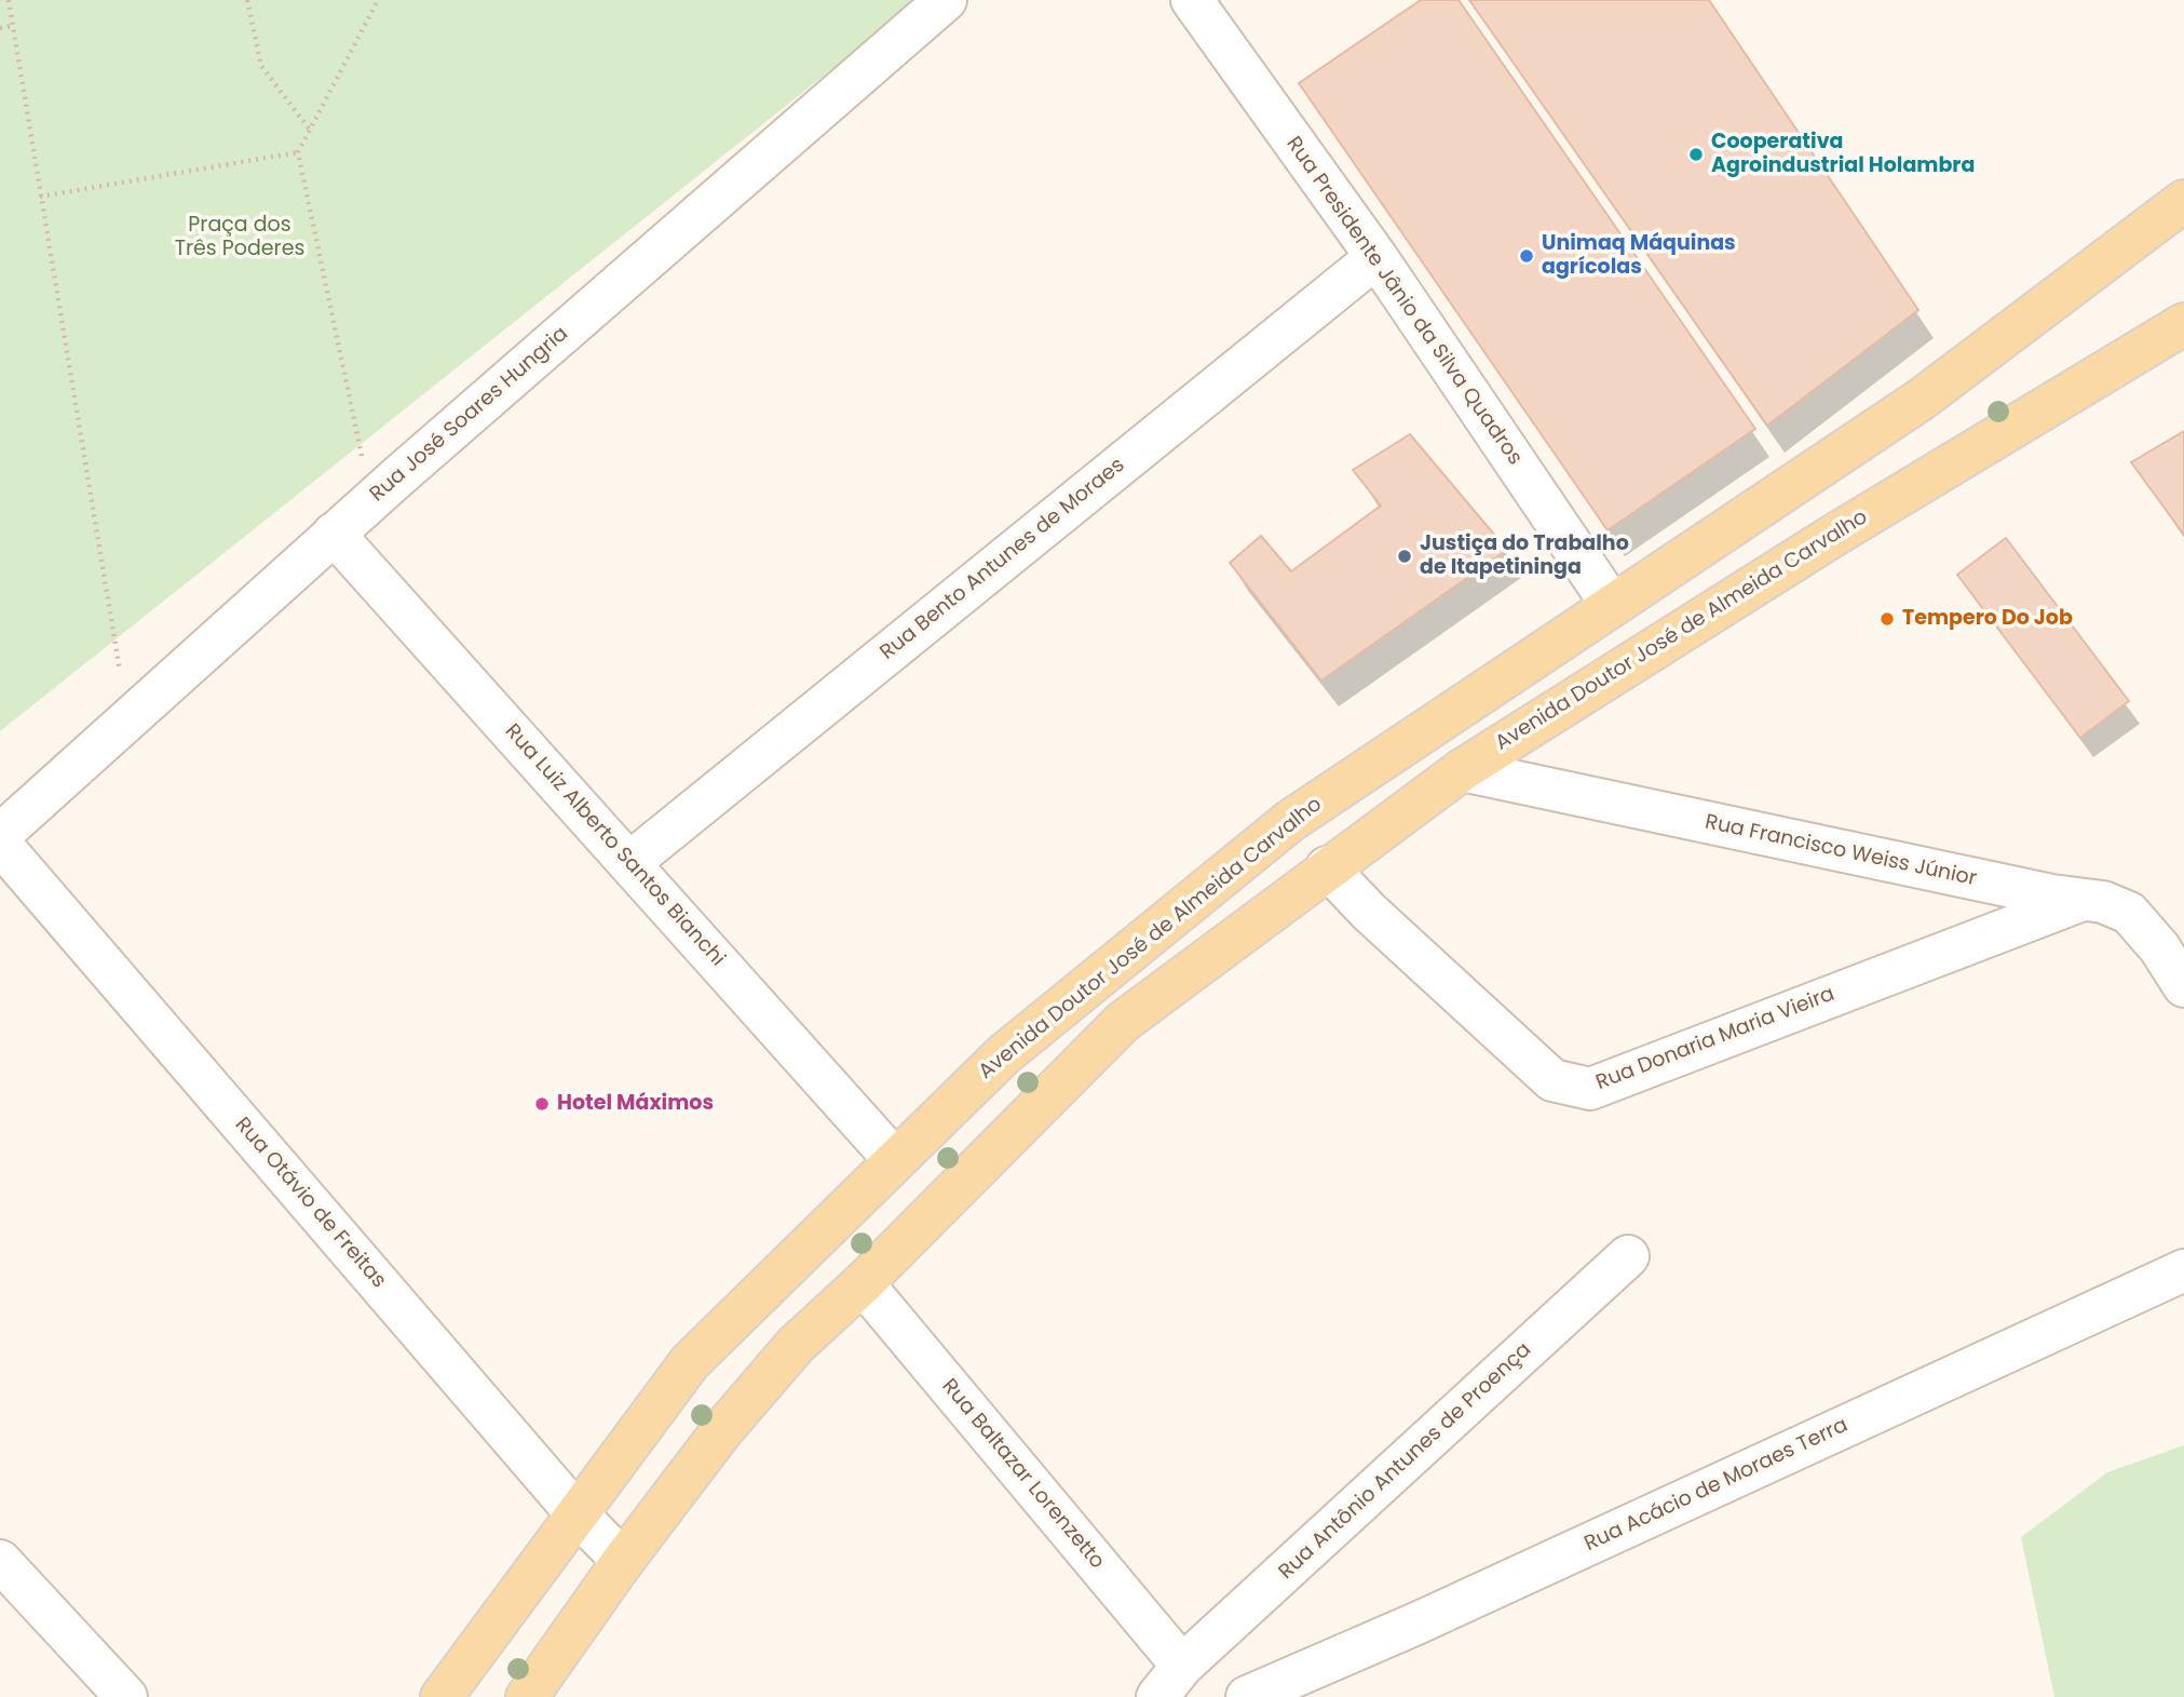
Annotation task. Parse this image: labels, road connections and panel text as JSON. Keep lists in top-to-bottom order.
{
  "streets": {
    "main road": ["Avenida Doutor José de Almeida Carvalho"],
    "street": [
      "Rua Presidente Jânio da Silva Quadros",
      "Rua José Soares Hungria",
      "Rua Bento Antunes de Moraes",
      "Rua Luiz Alberto Santos Bianchi",
      "Rua Francisco Weiss Júnior",
      "Rua Donaria Maria Vieira",
      "Rua Otávio de Freitas",
      "Rua Antônio Antunes de Proença",
      "Rua Baltazar Lorenzetto",
      "Rua Acácio de Moraes Terra"
    ]
  },
  "crossings": [
    ["Rua Presidente Jânio da Silva Quadros", "Rua Bento Antunes de Moraes"],
    ["Rua Presidente Jânio da Silva Quadros", "Avenida Doutor José de Almeida Carvalho"],
    ["Rua José Soares Hungria", "Rua Luiz Alberto Santos Bianchi"],
    ["Rua Bento Antunes de Moraes", "Rua Luiz Alberto Santos Bianchi"],
    ["Avenida Doutor José de Almeida Carvalho", "Rua Luiz Alberto Santos Bianchi"],
    ["Avenida Doutor José de Almeida Carvalho", "Rua Francisco Weiss Júnior"],
    ["Avenida Doutor José de Almeida Carvalho", "Rua Donaria Maria Vieira"],
    ["Avenida Doutor José de Almeida Carvalho", "Rua Otávio de Freitas"],
    ["Avenida Doutor José de Almeida Carvalho", "Rua Baltazar Lorenzetto"],
    ["Rua Francisco Weiss Júnior", "Rua Donaria Maria Vieira"],
    ["Rua Antônio Antunes de Proença", "Rua Baltazar Lorenzetto"]
  ],
  "parks": ["Praça dos Três Poderes"],
  "places": [
    "Cooperativa Agroindustrial Holambra",
    "Unimaq Máquinas agrícolas",
    "Justiça do Trabalho de Itapetininga",
    "Tempero Do Job",
    "Hotel Máximos"
  ]
}
